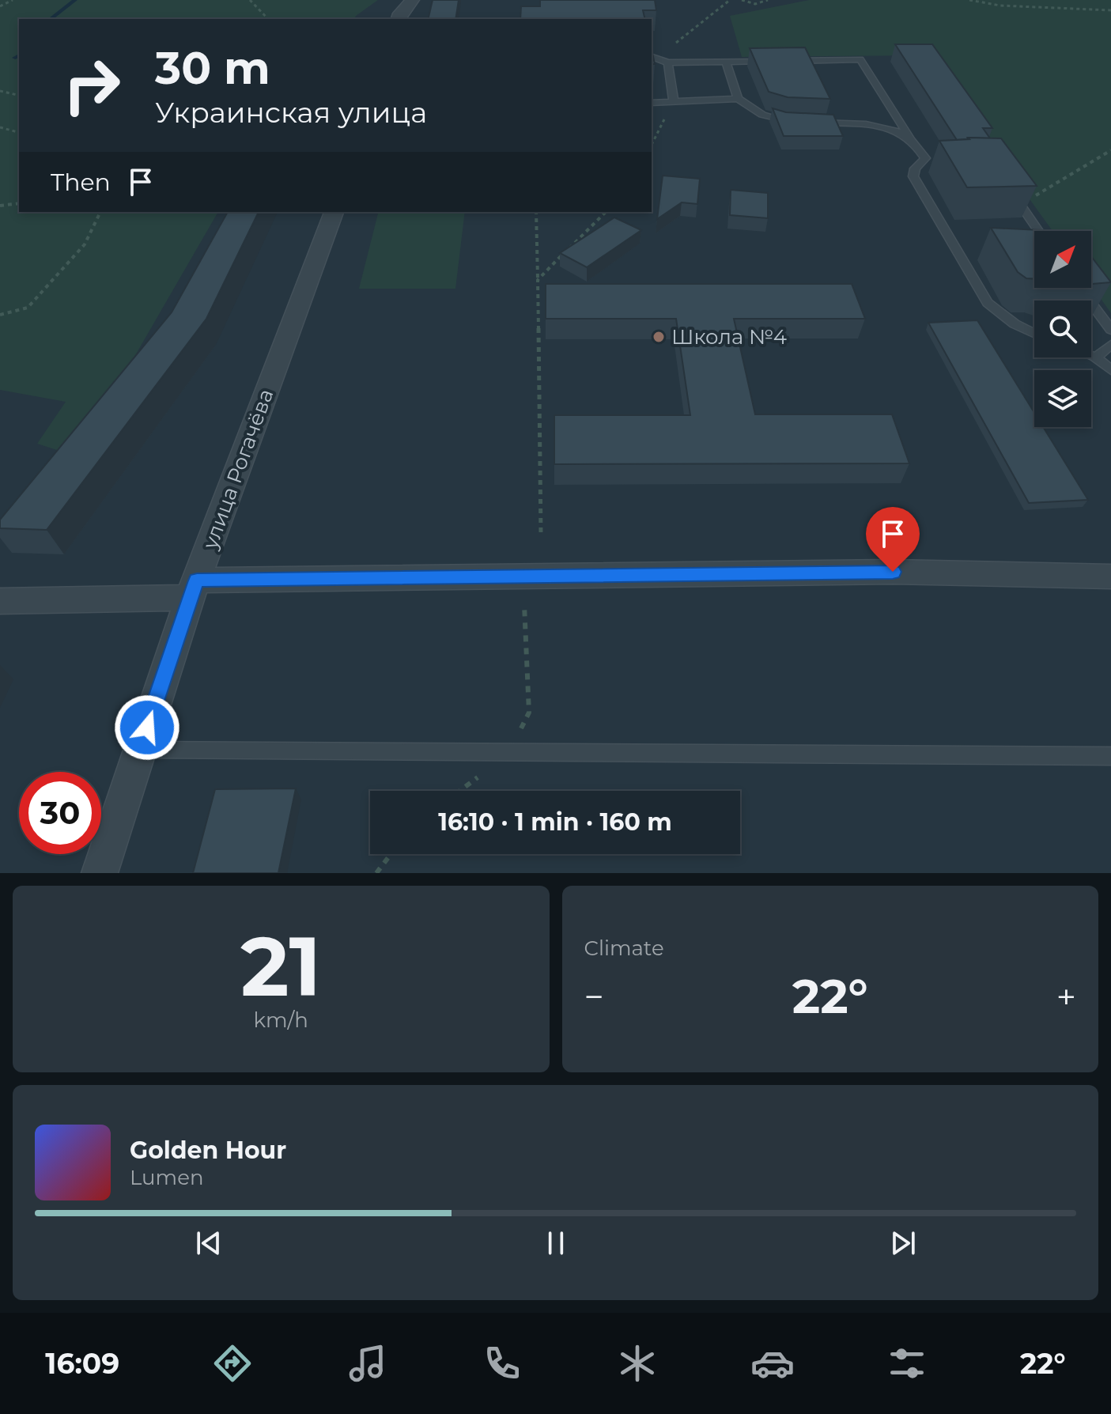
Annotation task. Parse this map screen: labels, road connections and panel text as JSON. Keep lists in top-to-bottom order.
{
  "streets": {
    "street": ["улица Рогачёва"]
  },
  "places": ["Школа №4"],
  "north": "top right",
  "page": {
    "turn": ["30 m", "Украинская улица"],
    "then": "Then",
    "limit": "30",
    "trip": "16:10 · 1 min · 160 m",
    "tile": [
      ["21", "km/h"],
      "Climate"
    ],
    "heat": ["−", "22°", "+"],
    "song": ["Golden Hour", "Lumen"],
    "tabs": ["16:09", "22°"]
  }
}
